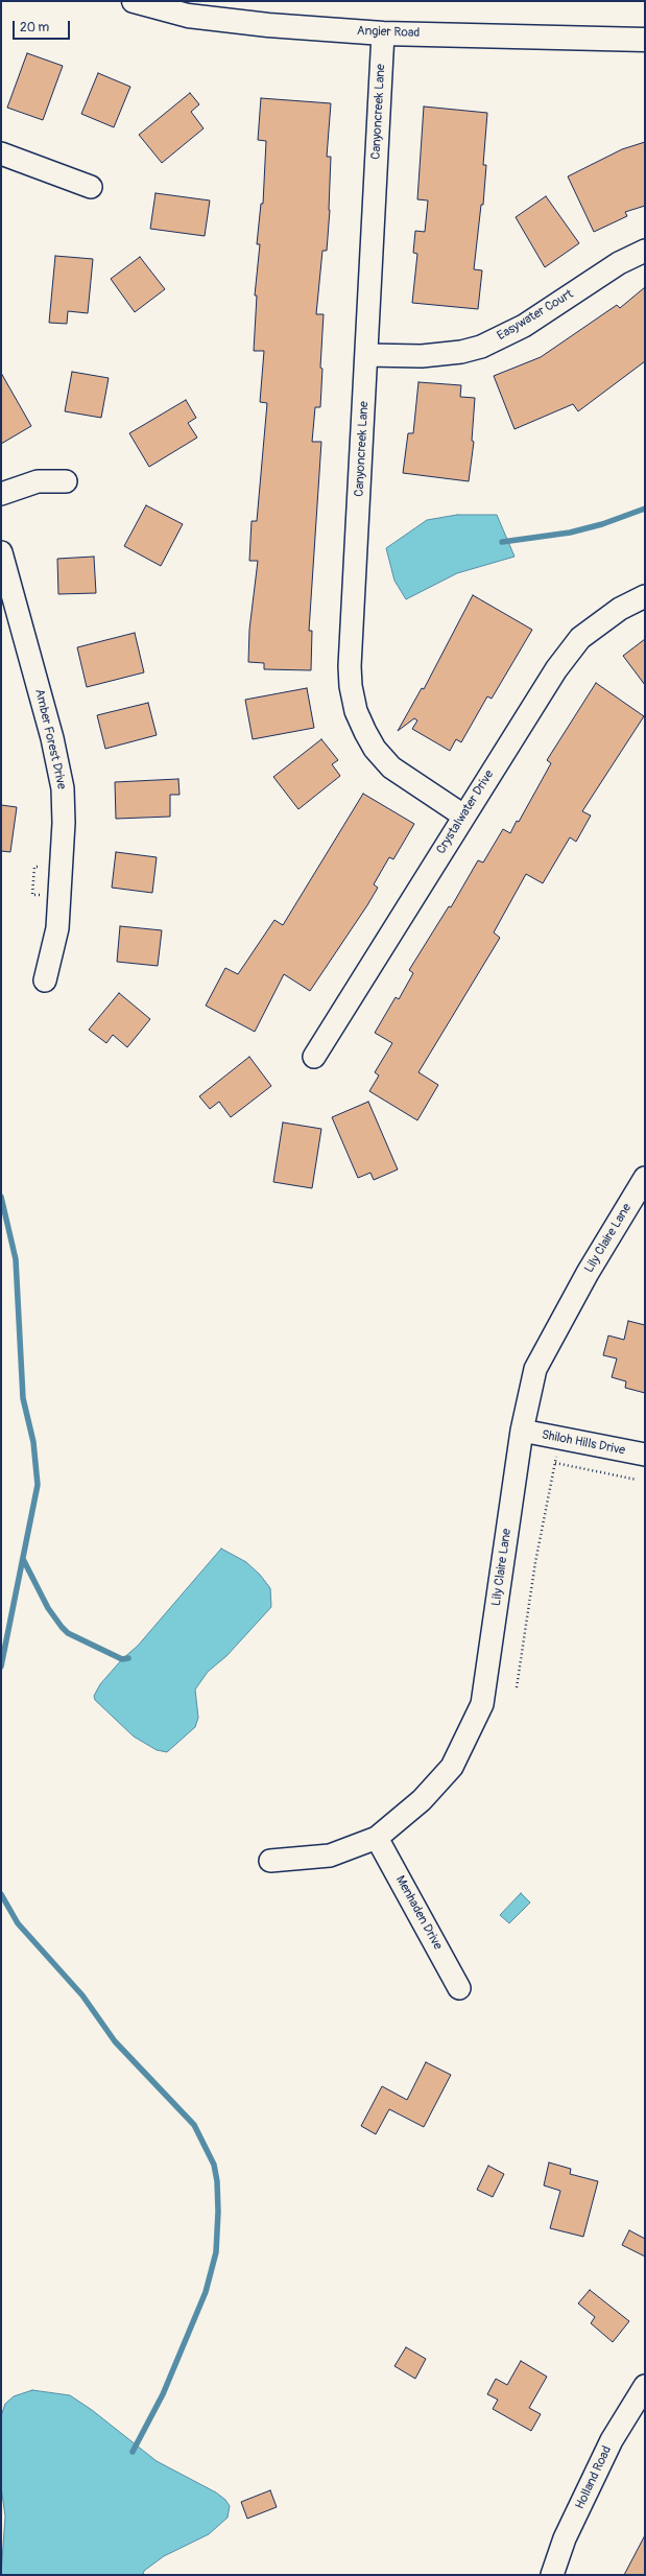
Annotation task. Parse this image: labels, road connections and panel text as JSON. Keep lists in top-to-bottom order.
{
  "streets": {
    "street": [
      "Angier Road",
      "Canyoncreek Lane",
      "Easywater Court",
      "Amber Forest Drive",
      "Crystalwater Drive",
      "Lily Claire Lane",
      "Shiloh Hills Drive",
      "Menhaden Drive",
      "Holland Road"
    ]
  },
  "crossings": [
    ["Angier Road", "Canyoncreek Lane"],
    ["Canyoncreek Lane", "Easywater Court"],
    ["Canyoncreek Lane", "Crystalwater Drive"],
    ["Lily Claire Lane", "Shiloh Hills Drive"],
    ["Lily Claire Lane", "Menhaden Drive"]
  ],
  "scale_bar": "20 m"
}
